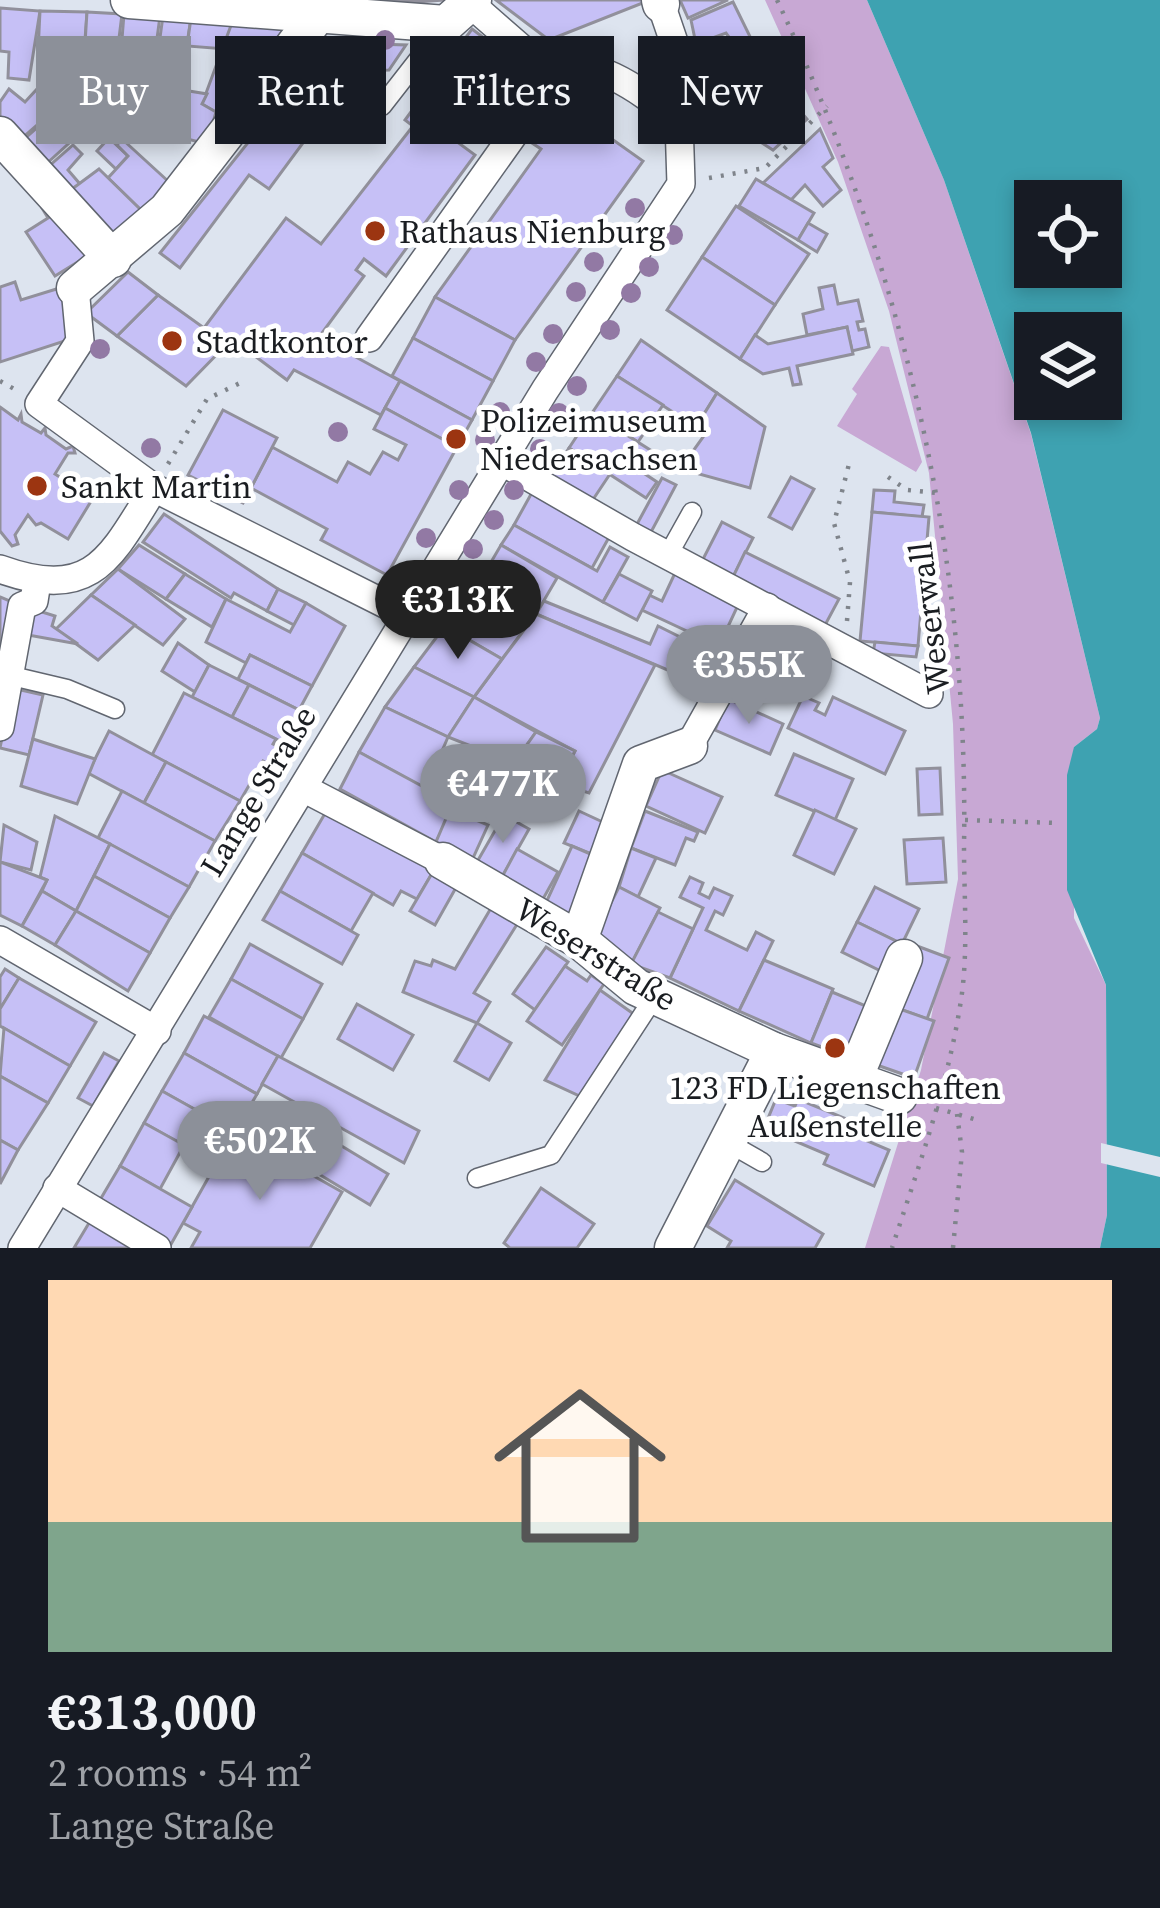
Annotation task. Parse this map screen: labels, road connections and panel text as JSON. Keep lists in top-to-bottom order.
{
  "streets": {
    "street": ["Lange Straße", "Weserstraße"],
    "path": ["Weserwall"]
  },
  "crossings": [
    ["Lange Straße", "Weserstraße"]
  ],
  "places": [
    "Rathaus Nienburg",
    "Stadtkontor",
    "Polizeimuseum Niedersachsen",
    "Sankt Martin",
    "123 FD Liegenschaften Außenstelle"
  ],
  "page": {
    "chip": [
      "Buy",
      "Rent",
      "Filters",
      "New"
    ],
    "price": [
      "€313K",
      "€355K",
      "€477K",
      "€502K"
    ],
    "list": [
      {
        "name": "€313,000",
        "note": "2 rooms · 54 m² · Lange Straße"
      }
    ]
  }
}
